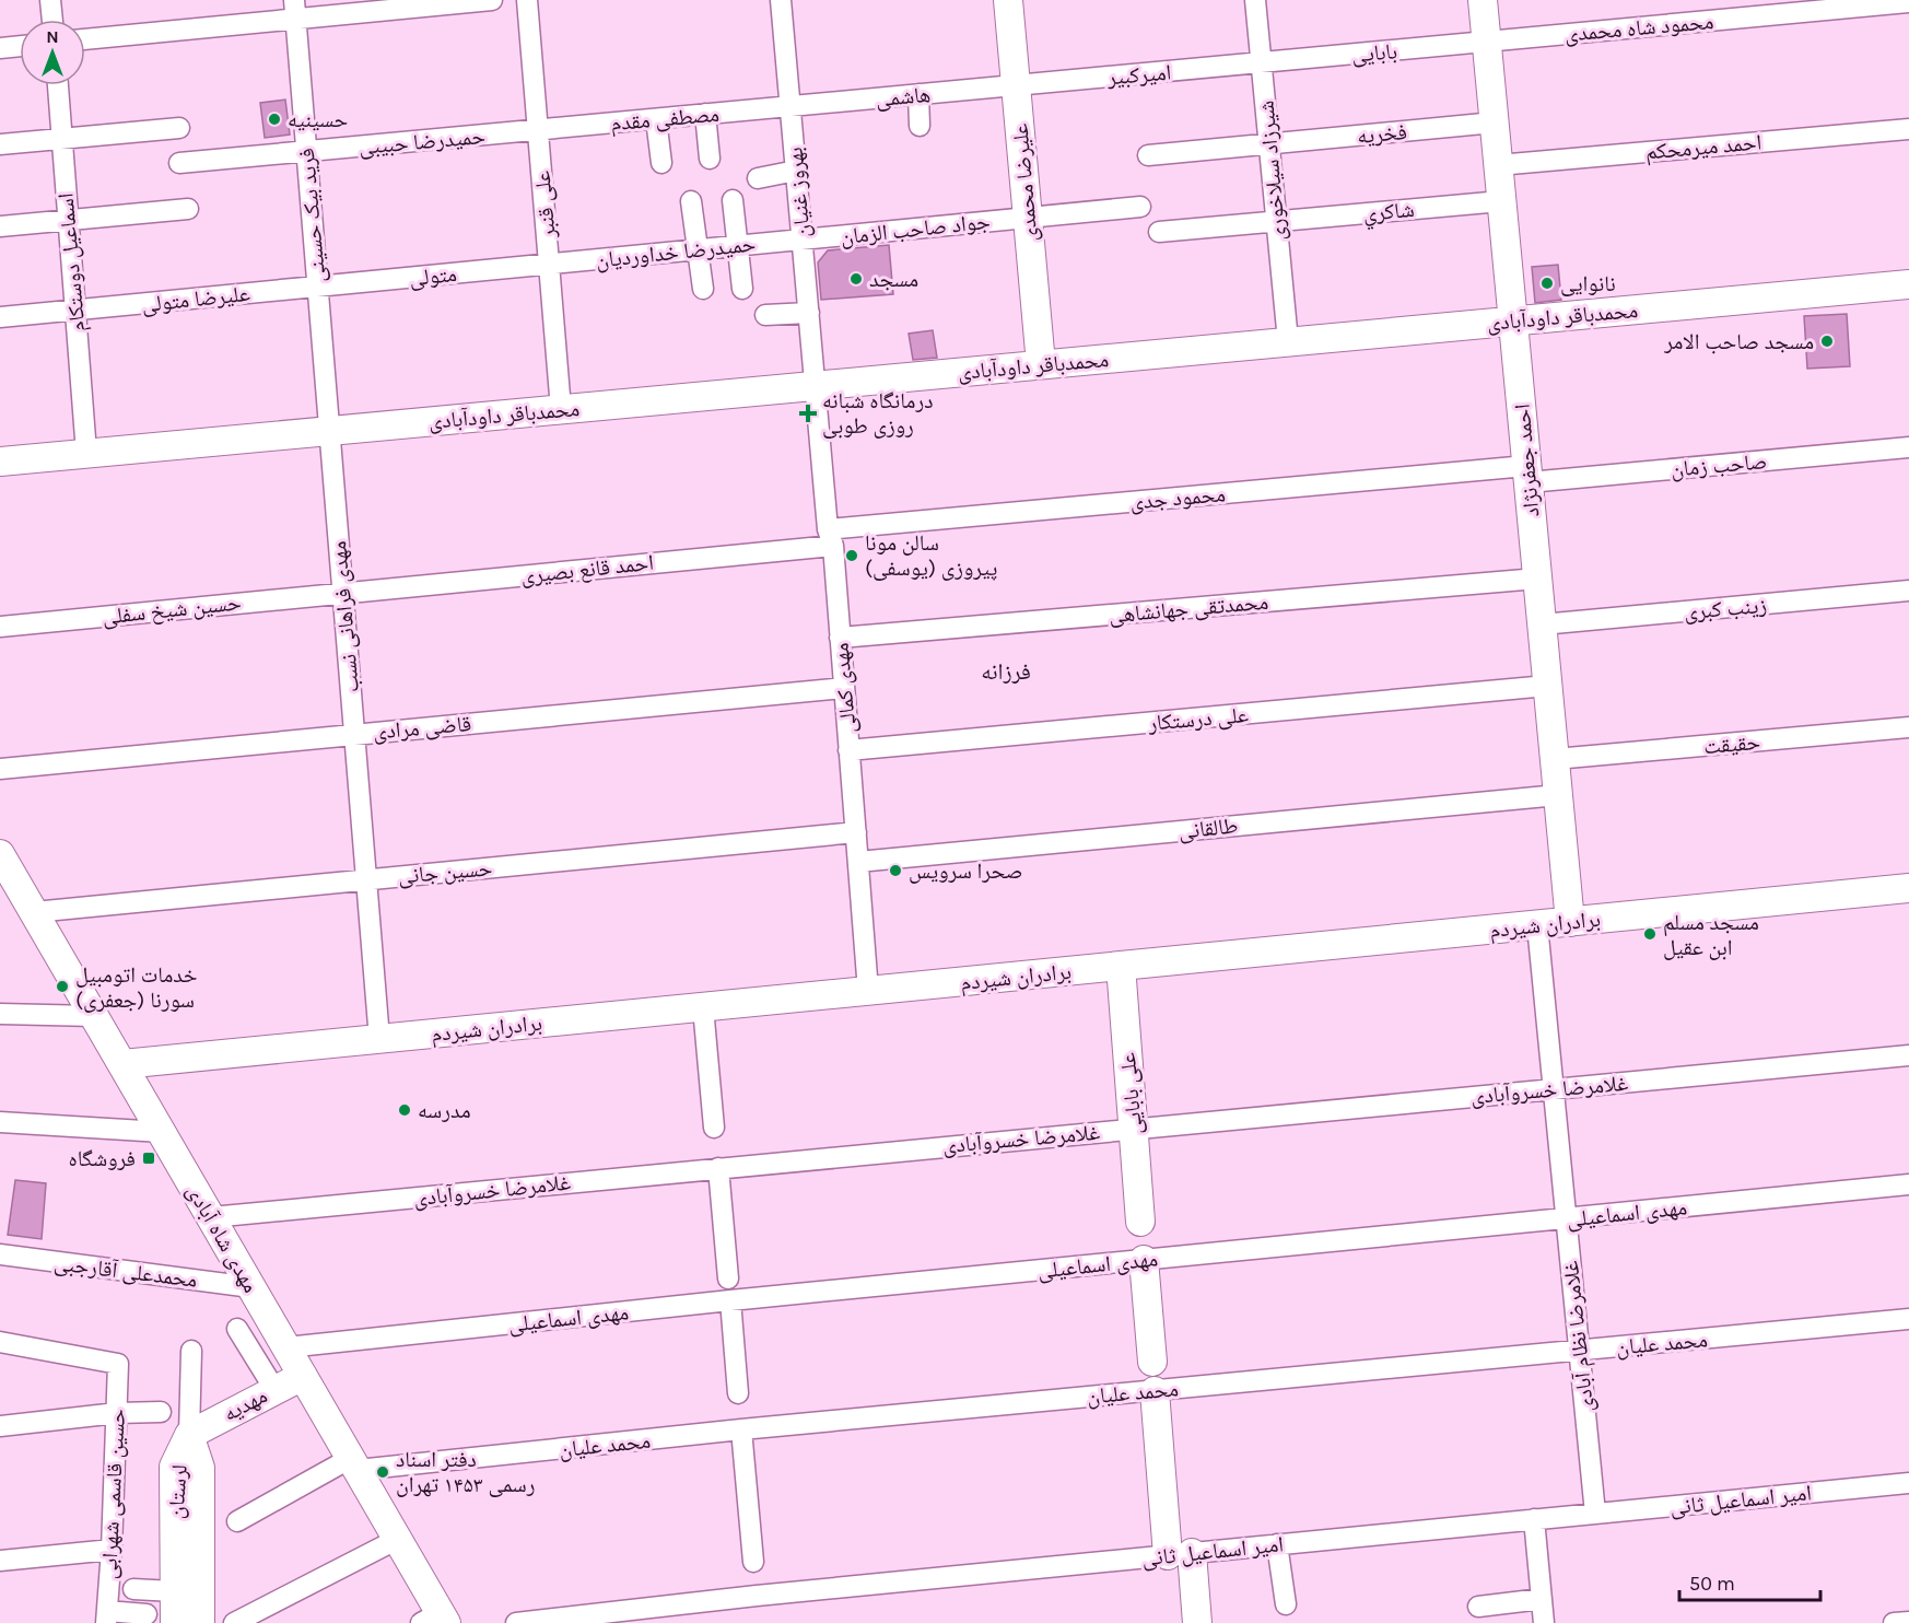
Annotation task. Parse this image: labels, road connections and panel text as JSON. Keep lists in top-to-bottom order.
{
  "streets": {
    "street": [
      "محمود شاه محمدی",
      "بابایی",
      "امیرکبیر",
      "هاشمی",
      "مصطفی مقدم",
      "فخریه",
      "حمیدرضا حبیبی",
      "احمد میرمحکم",
      "شیرزاد سیلاخوری",
      "علیرضا محمدی",
      "بهروز غنیان",
      "علی قنبر",
      "شاكري",
      "فرید بیک حسینی",
      "جواد صاحب الزمان",
      "حمیدرضا خداوردیان",
      "اسماعیل دوستکام",
      "متولی",
      "علیرضا متولی",
      "محمدباقر داودآبادی",
      "احمد جعفرنژاد",
      "صاحب زمان",
      "محمود جدی",
      "احمد قانع بصیری",
      "محمدتقی جهانشاهی",
      "زینب کبری",
      "حسین شیخ سفلی",
      "مهدی فراهانی نسب",
      "مهدی کمالی",
      "علی درستکار",
      "قاضی مرادی",
      "حقیقت",
      "طالقانی",
      "حسین جانی",
      "برادران شیردم",
      "غلامرضا خسروآبادی",
      "علی بابایی",
      "مهدی اسماعیلی",
      "مهدی شاه آبادی",
      "محمدعلی آقارجبی",
      "غلامرضا نظام آبادی",
      "محمد علیان",
      "مهدیه",
      "لرستان",
      "حسین قاسمی شهرابی",
      "امیر اسماعیل ثانی"
    ]
  },
  "crossings": [
    ["محمود شاه محمدی", "بابایی"],
    ["محمود شاه محمدی", "احمد جعفرنژاد"],
    ["بابایی", "امیرکبیر"],
    ["بابایی", "شیرزاد سیلاخوری"],
    ["بابایی", "احمد جعفرنژاد"],
    ["امیرکبیر", "هاشمی"],
    ["امیرکبیر", "شیرزاد سیلاخوری"],
    ["امیرکبیر", "علیرضا محمدی"],
    ["هاشمی", "مصطفی مقدم"],
    ["هاشمی", "علیرضا محمدی"],
    ["هاشمی", "بهروز غنیان"],
    ["مصطفی مقدم", "حمیدرضا حبیبی"],
    ["مصطفی مقدم", "بهروز غنیان"],
    ["مصطفی مقدم", "علی قنبر"],
    ["فخریه", "شیرزاد سیلاخوری"],
    ["فخریه", "احمد جعفرنژاد"],
    ["حمیدرضا حبیبی", "علی قنبر"],
    ["حمیدرضا حبیبی", "فرید بیک حسینی"],
    ["احمد میرمحکم", "احمد جعفرنژاد"],
    ["شیرزاد سیلاخوری", "شاكري"],
    ["شیرزاد سیلاخوری", "محمدباقر داودآبادی"],
    ["علیرضا محمدی", "جواد صاحب الزمان"],
    ["علیرضا محمدی", "محمدباقر داودآبادی"],
    ["بهروز غنیان", "جواد صاحب الزمان"],
    ["بهروز غنیان", "حمیدرضا خداوردیان"],
    ["بهروز غنیان", "محمدباقر داودآبادی"],
    ["بهروز غنیان", "مهدی کمالی"],
    ["علی قنبر", "حمیدرضا خداوردیان"],
    ["علی قنبر", "متولی"],
    ["علی قنبر", "محمدباقر داودآبادی"],
    ["شاكري", "احمد جعفرنژاد"],
    ["فرید بیک حسینی", "متولی"],
    ["فرید بیک حسینی", "علیرضا متولی"],
    ["فرید بیک حسینی", "محمدباقر داودآبادی"],
    ["فرید بیک حسینی", "مهدی فراهانی نسب"],
    ["جواد صاحب الزمان", "حمیدرضا خداوردیان"],
    ["حمیدرضا خداوردیان", "متولی"],
    ["اسماعیل دوستکام", "علیرضا متولی"],
    ["اسماعیل دوستکام", "محمدباقر داودآبادی"],
    ["متولی", "علیرضا متولی"],
    ["محمدباقر داودآبادی", "احمد جعفرنژاد"],
    ["محمدباقر داودآبادی", "مهدی فراهانی نسب"],
    ["محمدباقر داودآبادی", "مهدی کمالی"],
    ["احمد جعفرنژاد", "صاحب زمان"],
    ["احمد جعفرنژاد", "محمود جدی"],
    ["احمد جعفرنژاد", "محمدتقی جهانشاهی"],
    ["احمد جعفرنژاد", "زینب کبری"],
    ["احمد جعفرنژاد", "علی درستکار"],
    ["احمد جعفرنژاد", "حقیقت"],
    ["احمد جعفرنژاد", "طالقانی"],
    ["احمد جعفرنژاد", "برادران شیردم"],
    ["صاحب زمان", "محمود جدی"],
    ["محمود جدی", "احمد قانع بصیری"],
    ["محمود جدی", "مهدی کمالی"],
    ["احمد قانع بصیری", "حسین شیخ سفلی"],
    ["احمد قانع بصیری", "مهدی فراهانی نسب"],
    ["احمد قانع بصیری", "مهدی کمالی"],
    ["محمدتقی جهانشاهی", "مهدی کمالی"],
    ["حسین شیخ سفلی", "مهدی فراهانی نسب"],
    ["مهدی فراهانی نسب", "قاضی مرادی"],
    ["مهدی فراهانی نسب", "حسین جانی"],
    ["مهدی فراهانی نسب", "برادران شیردم"],
    ["مهدی کمالی", "علی درستکار"],
    ["مهدی کمالی", "قاضی مرادی"],
    ["مهدی کمالی", "طالقانی"],
    ["مهدی کمالی", "حسین جانی"],
    ["مهدی کمالی", "برادران شیردم"],
    ["حسین جانی", "مهدی شاه آبادی"],
    ["برادران شیردم", "علی بابایی"],
    ["برادران شیردم", "مهدی شاه آبادی"],
    ["برادران شیردم", "غلامرضا نظام آبادی"],
    ["غلامرضا خسروآبادی", "علی بابایی"],
    ["غلامرضا خسروآبادی", "مهدی شاه آبادی"],
    ["غلامرضا خسروآبادی", "غلامرضا نظام آبادی"],
    ["مهدی اسماعیلی", "مهدی شاه آبادی"],
    ["مهدی اسماعیلی", "غلامرضا نظام آبادی"],
    ["مهدی شاه آبادی", "محمدعلی آقارجبی"],
    ["مهدی شاه آبادی", "محمد علیان"],
    ["مهدی شاه آبادی", "مهدیه"],
    ["غلامرضا نظام آبادی", "محمد علیان"],
    ["غلامرضا نظام آبادی", "امیر اسماعیل ثانی"],
    ["مهدیه", "لرستان"]
  ],
  "districts": ["فرزانه"],
  "places": {
    "other": [
      "حسینیه",
      "مسجد",
      "نانوایی",
      "مسجد صاحب الامر",
      "سالن مونا پیروزی (یوسفی)",
      "صحرا سرویس",
      "مسجد مسلم ابن عقیل",
      "خدمات اتومبیل سورنا (جعفری)",
      "مدرسه",
      "دفتر اسناد رسمی ۱۴۵۳ تهران"
    ],
    "health": ["درمانگاه شبانه روزی طوبی"],
    "transit": ["فروشگاه"]
  },
  "scale_bar": "50 m",
  "north": "top"
}
